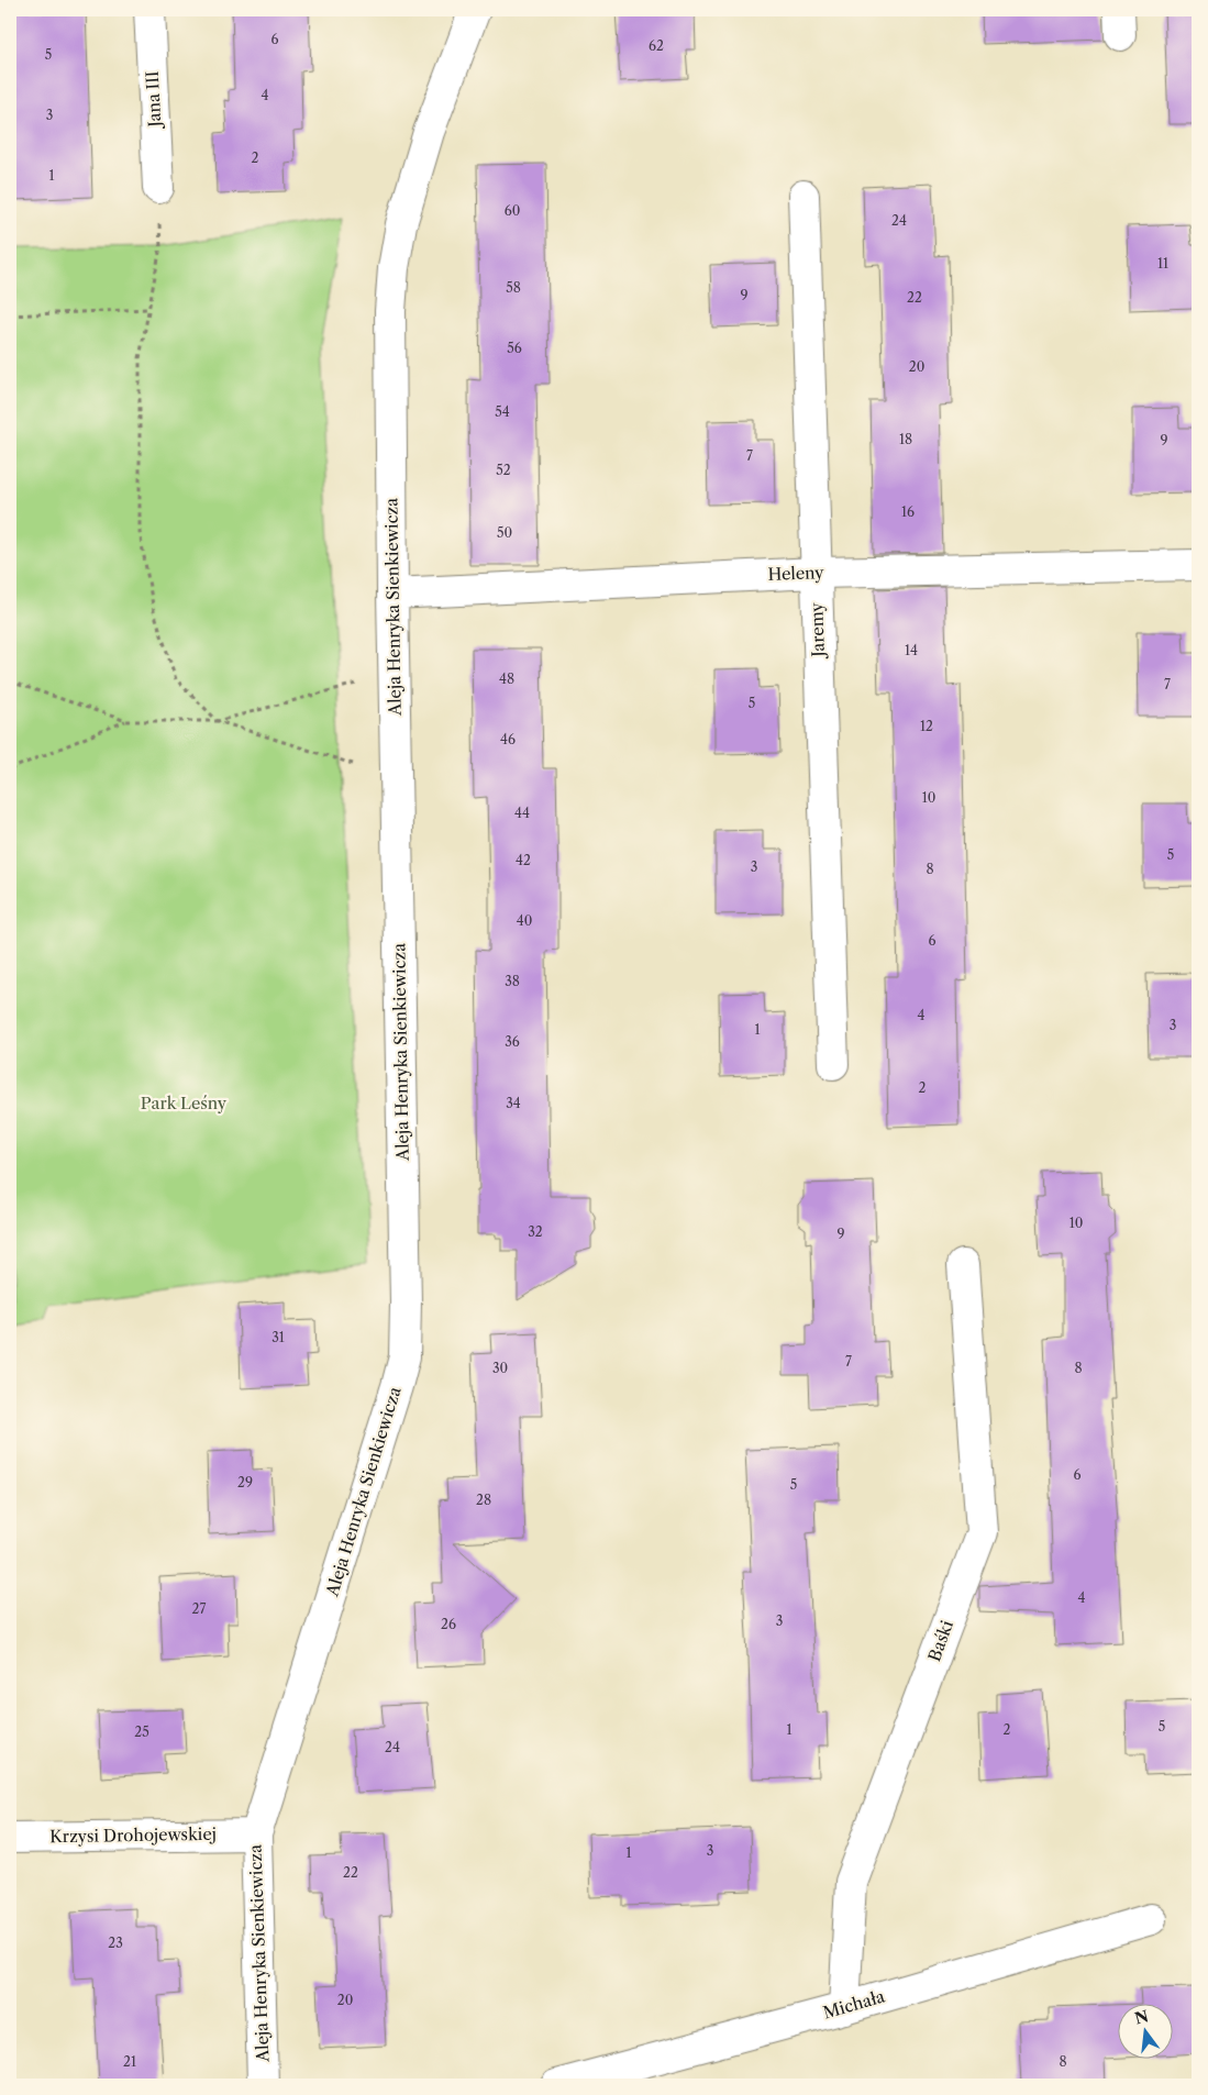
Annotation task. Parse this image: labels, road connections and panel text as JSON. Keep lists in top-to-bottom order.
{
  "streets": {
    "street": [
      "Jana III",
      "Heleny",
      "Aleja Henryka Sienkiewicza",
      "Jaremy",
      "Baśki",
      "Krzysi Drohojewskiej",
      "Michała"
    ]
  },
  "crossings": [
    ["Heleny", "Aleja Henryka Sienkiewicza"],
    ["Heleny", "Jaremy"],
    ["Aleja Henryka Sienkiewicza", "Krzysi Drohojewskiej"],
    ["Baśki", "Michała"]
  ],
  "parks": ["Park Leśny"],
  "house_numbers": [
    "6",
    "62",
    "5",
    "4",
    "3",
    "2",
    "1",
    "60",
    "24",
    "11",
    "58",
    "9",
    "22",
    "56",
    "20",
    "54",
    "18",
    "9",
    "7",
    "52",
    "16",
    "50",
    "14",
    "48",
    "7",
    "5",
    "12",
    "46",
    "10",
    "44",
    "5",
    "42",
    "3",
    "8",
    "40",
    "6",
    "38",
    "4",
    "3",
    "1",
    "36",
    "2",
    "34",
    "10",
    "32",
    "9",
    "31",
    "7",
    "30",
    "8",
    "6",
    "29",
    "5",
    "28",
    "4",
    "27",
    "3",
    "26",
    "5",
    "1",
    "2",
    "25",
    "24",
    "3",
    "1",
    "22",
    "23",
    "20",
    "21",
    "8"
  ],
  "north": "top"
}
